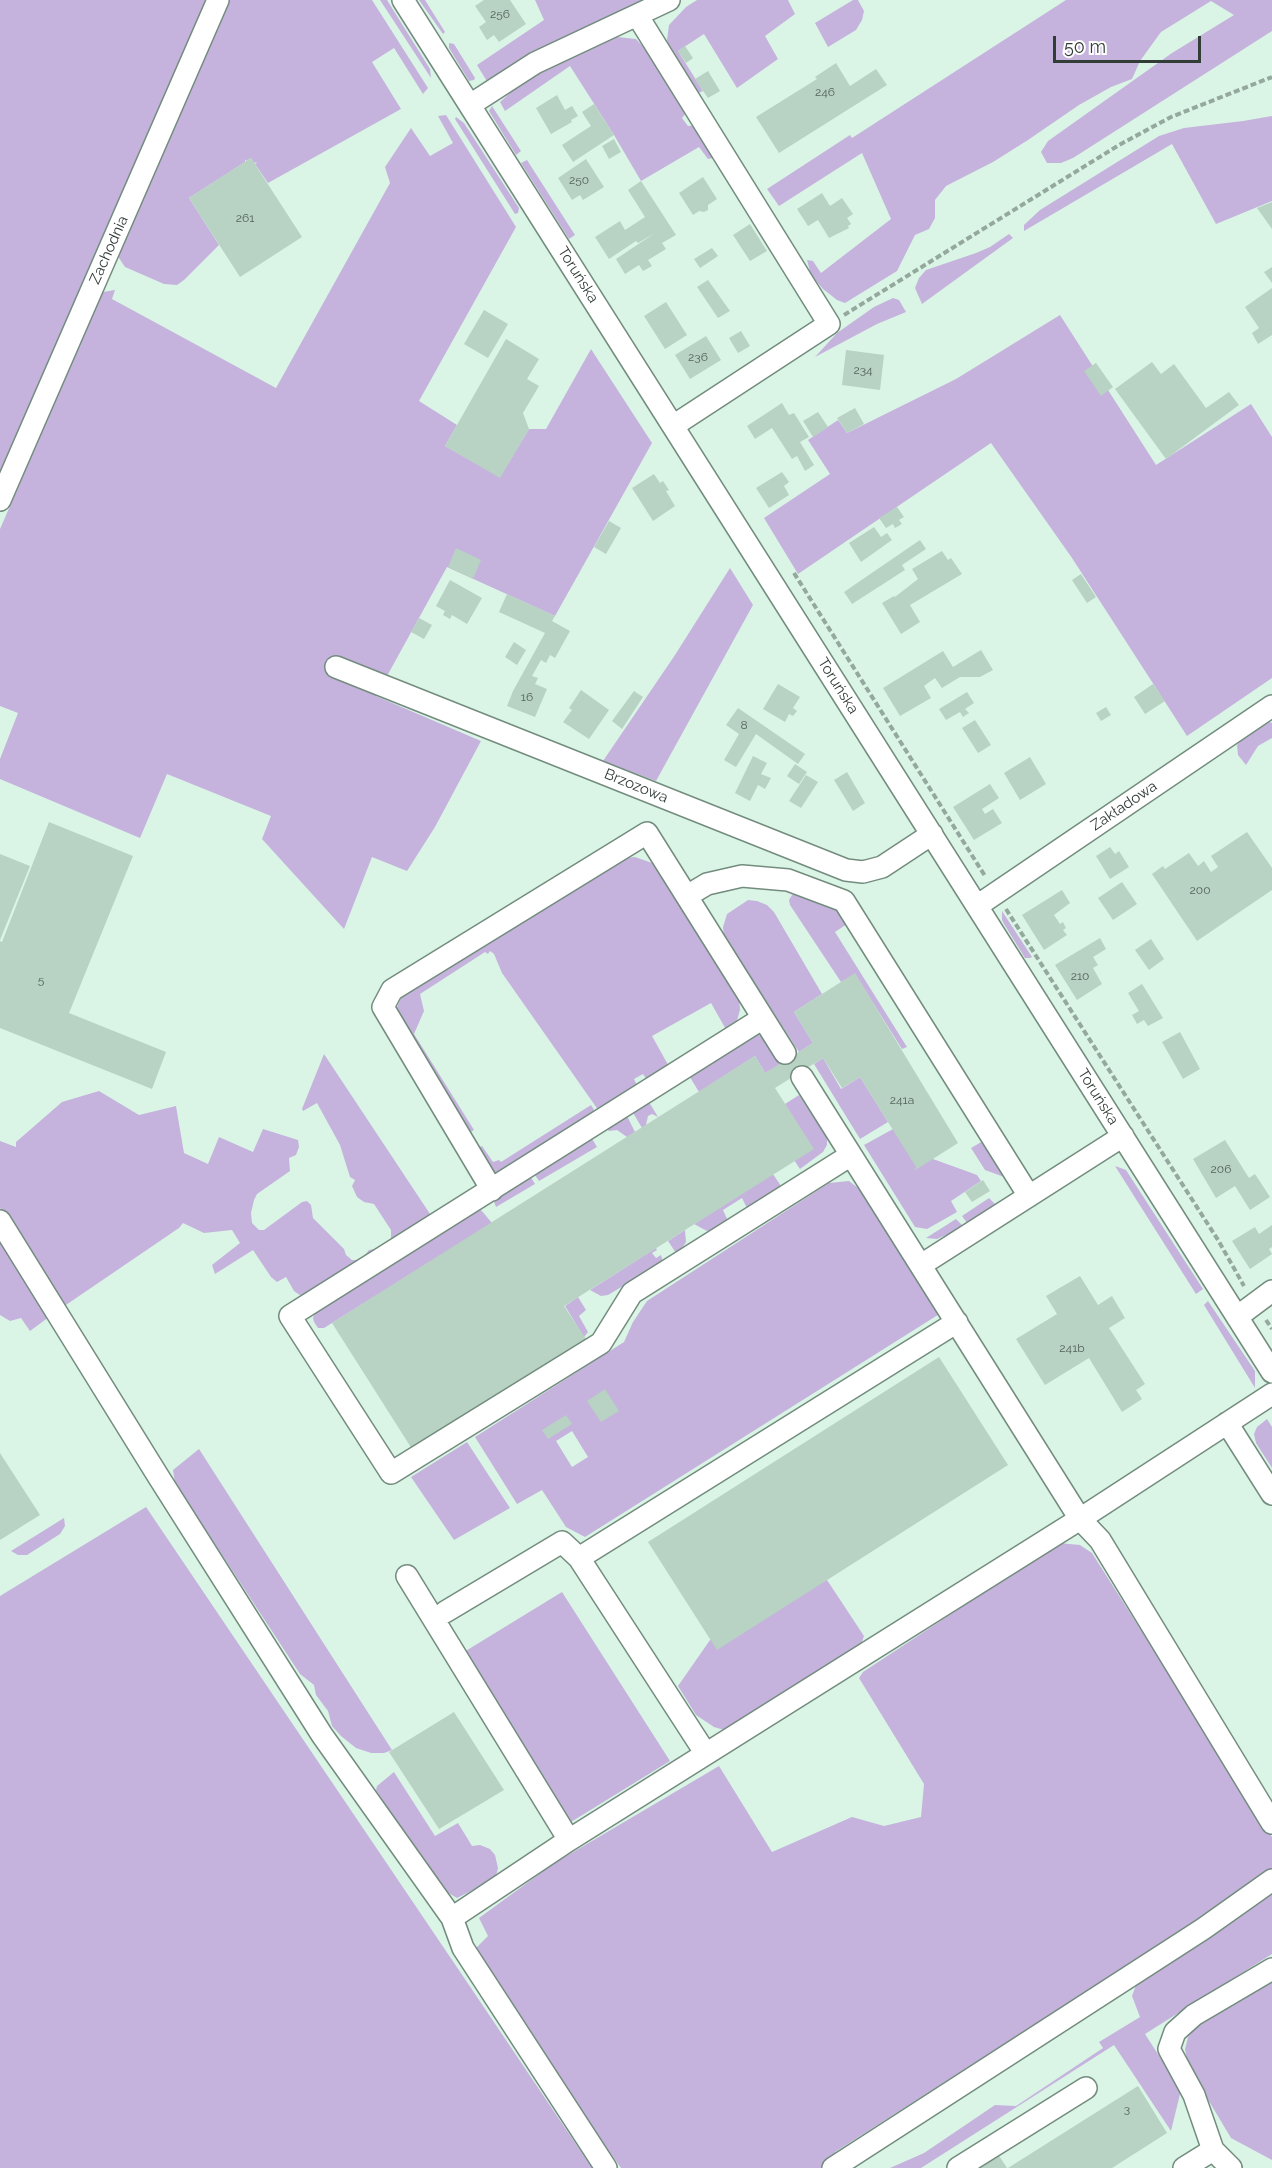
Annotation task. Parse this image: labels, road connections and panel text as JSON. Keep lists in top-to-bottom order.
{
  "streets": {
    "street": [
      "Zachodnia",
      "Toruńska",
      "Brzozowa",
      "Zakładowa"
    ]
  },
  "crossings": [
    ["Toruńska", "Brzozowa"],
    ["Toruńska", "Zakładowa"]
  ],
  "house_numbers": [
    "256",
    "246",
    "250",
    "261",
    "236",
    "234",
    "16",
    "8",
    "200",
    "210",
    "5",
    "241a",
    "206",
    "241b",
    "3"
  ],
  "scale_bar": "50 m"
}
